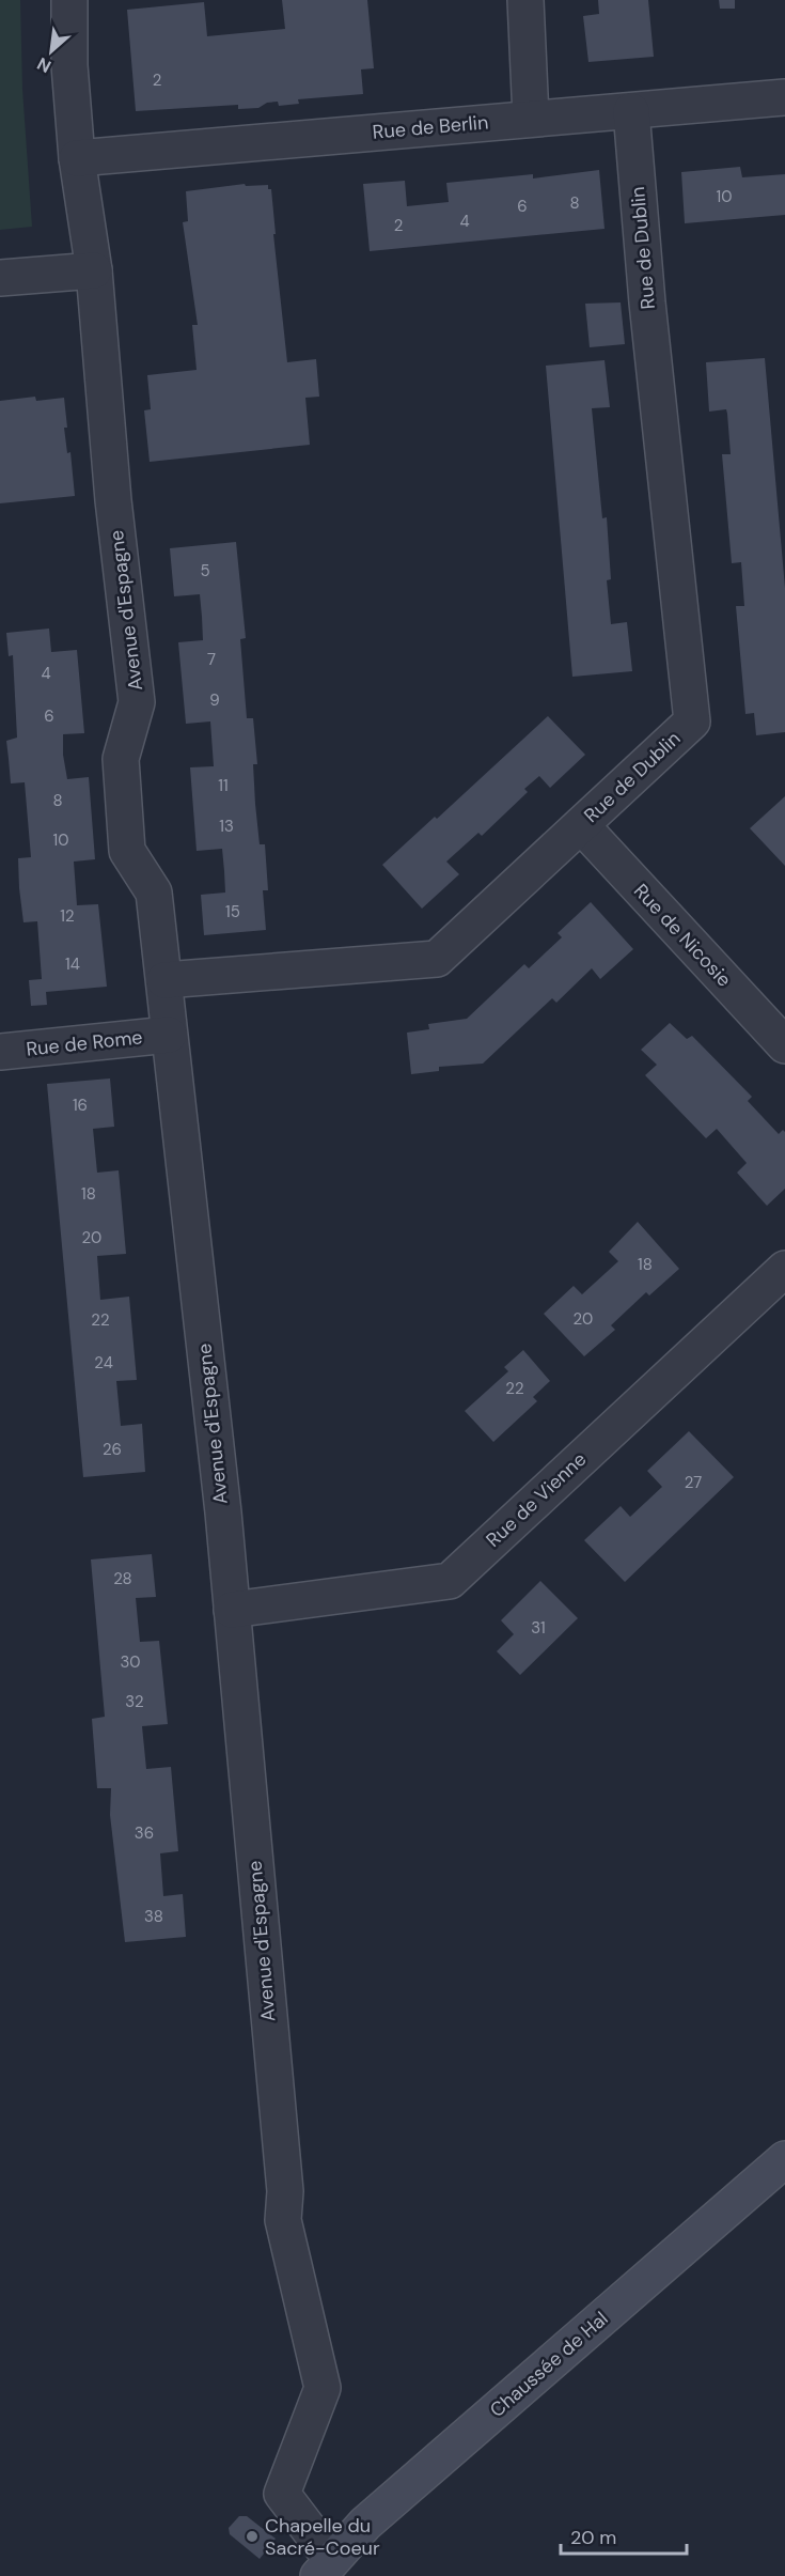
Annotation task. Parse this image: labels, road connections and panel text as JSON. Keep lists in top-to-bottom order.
{
  "streets": {
    "main road": ["Chaussée de Hal"],
    "street": [
      "Rue de Berlin",
      "Rue de Dublin",
      "Avenue d'Espagne",
      "Rue de Nicosie",
      "Rue de Rome",
      "Rue de Vienne"
    ]
  },
  "crossings": [
    ["Rue de Berlin", "Rue de Dublin"],
    ["Rue de Berlin", "Avenue d'Espagne"],
    ["Rue de Dublin", "Avenue d'Espagne"],
    ["Rue de Dublin", "Rue de Nicosie"],
    ["Avenue d'Espagne", "Rue de Rome"],
    ["Avenue d'Espagne", "Rue de Vienne"],
    ["Avenue d'Espagne", "Chaussée de Hal"]
  ],
  "places": ["Chapelle du Sacré-Coeur"],
  "house_numbers": [
    "2",
    "10",
    "8",
    "6",
    "4",
    "2",
    "5",
    "7",
    "4",
    "9",
    "6",
    "11",
    "8",
    "13",
    "10",
    "15",
    "12",
    "14",
    "16",
    "18",
    "20",
    "18",
    "20",
    "22",
    "24",
    "22",
    "26",
    "27",
    "28",
    "31",
    "30",
    "32",
    "36",
    "38"
  ],
  "scale_bar": "20 m",
  "north": "bottom left"
}
